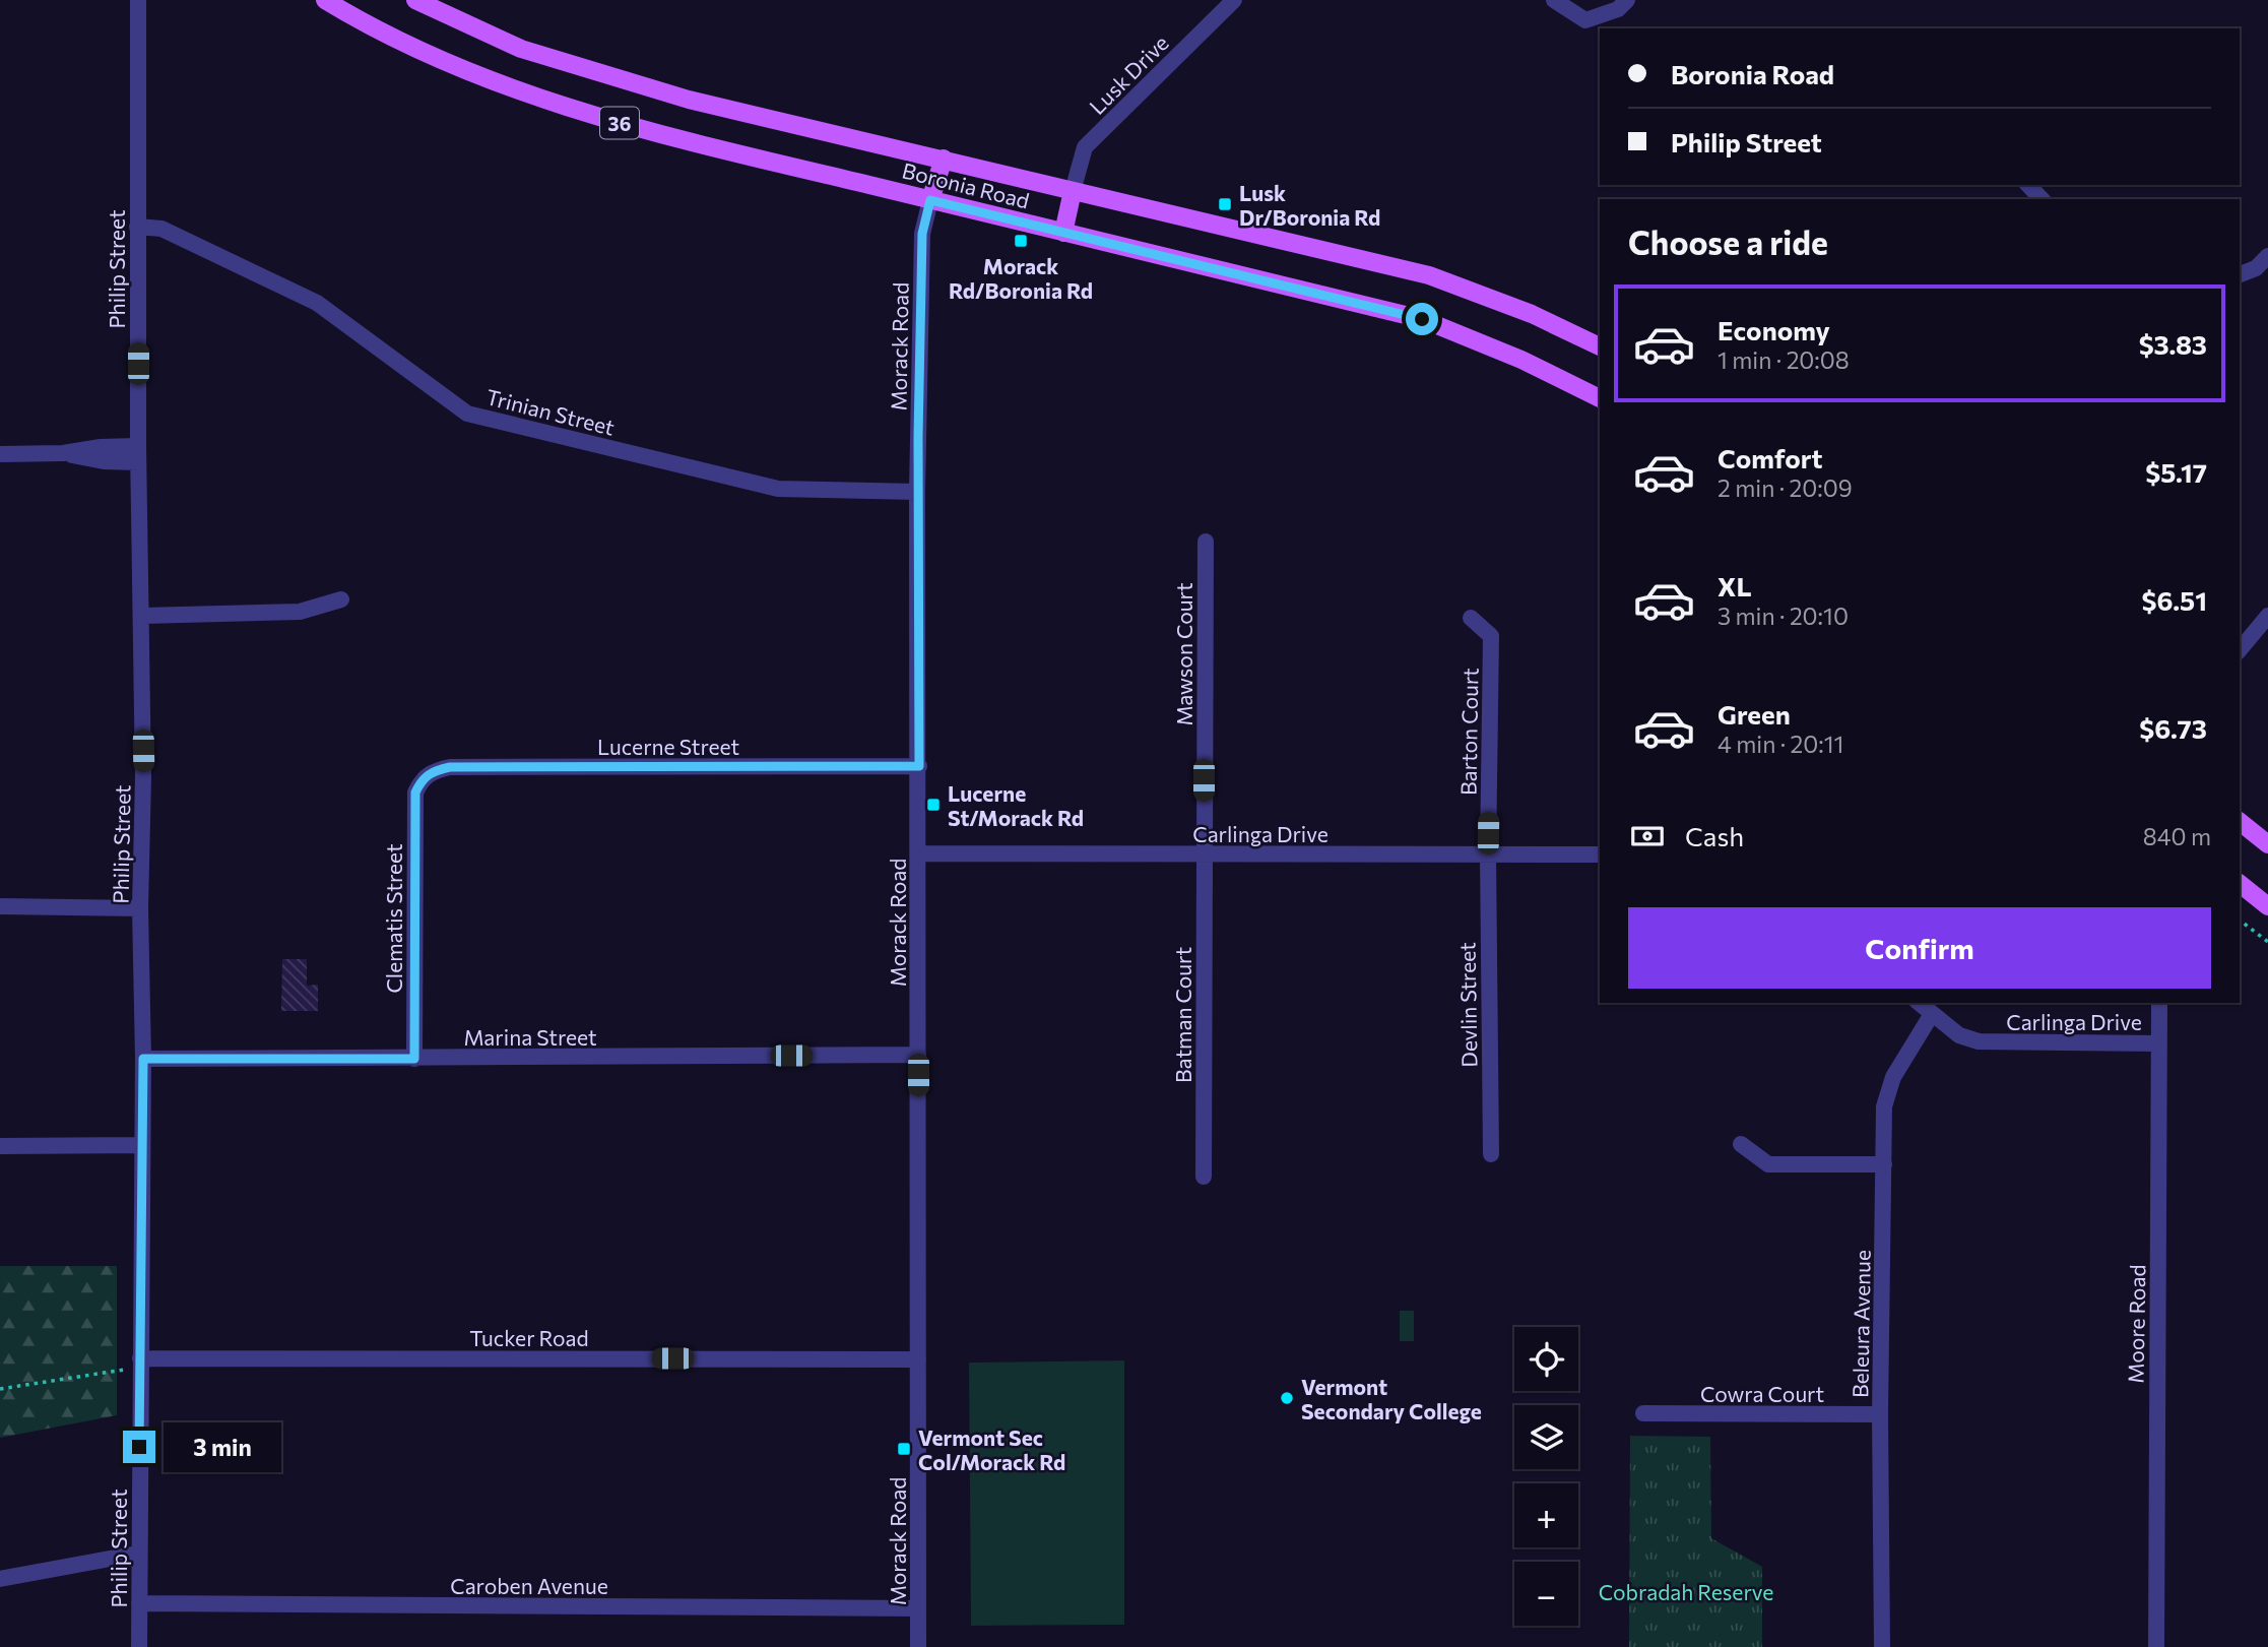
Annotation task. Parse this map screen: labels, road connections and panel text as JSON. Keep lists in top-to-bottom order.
{
  "streets": {
    "main road": ["36", "Boronia Road"],
    "street": [
      "Lusk Drive",
      "Philip Street",
      "Morack Road",
      "Trinian Street",
      "Mawson Court",
      "Barton Court",
      "Lucerne Street",
      "Carlinga Drive",
      "Clematis Street",
      "Devlin Street",
      "Batman Court",
      "Marina Street",
      "Beleura Avenue",
      "Moore Road",
      "Tucker Road",
      "Cowra Court",
      "Caroben Avenue"
    ]
  },
  "crossings": [
    ["Lusk Drive", "Boronia Road"],
    ["Boronia Road", "Morack Road"],
    ["Philip Street", "Trinian Street"],
    ["Philip Street", "Marina Street"],
    ["Philip Street", "Tucker Road"],
    ["Philip Street", "Caroben Avenue"],
    ["Morack Road", "Trinian Street"],
    ["Morack Road", "Lucerne Street"],
    ["Morack Road", "Carlinga Drive"],
    ["Morack Road", "Marina Street"],
    ["Morack Road", "Tucker Road"],
    ["Morack Road", "Caroben Avenue"],
    ["Mawson Court", "Carlinga Drive"],
    ["Mawson Court", "Batman Court"],
    ["Barton Court", "Carlinga Drive"],
    ["Barton Court", "Devlin Street"],
    ["Lucerne Street", "Clematis Street"],
    ["Carlinga Drive", "Devlin Street"],
    ["Carlinga Drive", "Batman Court"],
    ["Carlinga Drive", "Beleura Avenue"],
    ["Carlinga Drive", "Moore Road"],
    ["Clematis Street", "Marina Street"],
    ["Beleura Avenue", "Cowra Court"]
  ],
  "parks": ["Cobradah Reserve"],
  "places": {
    "transit": [
      "Lusk Dr/Boronia Rd",
      "Morack Rd/Boronia Rd",
      "Lucerne St/Morack Rd",
      "Vermont Sec Col/Morack Rd"
    ],
    "other": ["Vermont Secondary College"]
  },
  "page": {
    "banner": ["Boronia Road", "Philip Street"],
    "heading": "Choose a ride",
    "list": [
      {
        "name": "Economy",
        "note": "1 min · 20:08",
        "value": "$3.83"
      },
      {
        "name": "Comfort",
        "note": "2 min · 20:09",
        "value": "$5.17"
      },
      {
        "name": "XL",
        "note": "3 min · 20:10",
        "value": "$6.51"
      },
      {
        "name": "Green",
        "note": "4 min · 20:11",
        "value": "$6.73"
      }
    ],
    "pay": ["Cash", "840 m"],
    "buttons": "Confirm",
    "map_buttons": ["+", "−"],
    "bubble": "3 min"
  }
}
